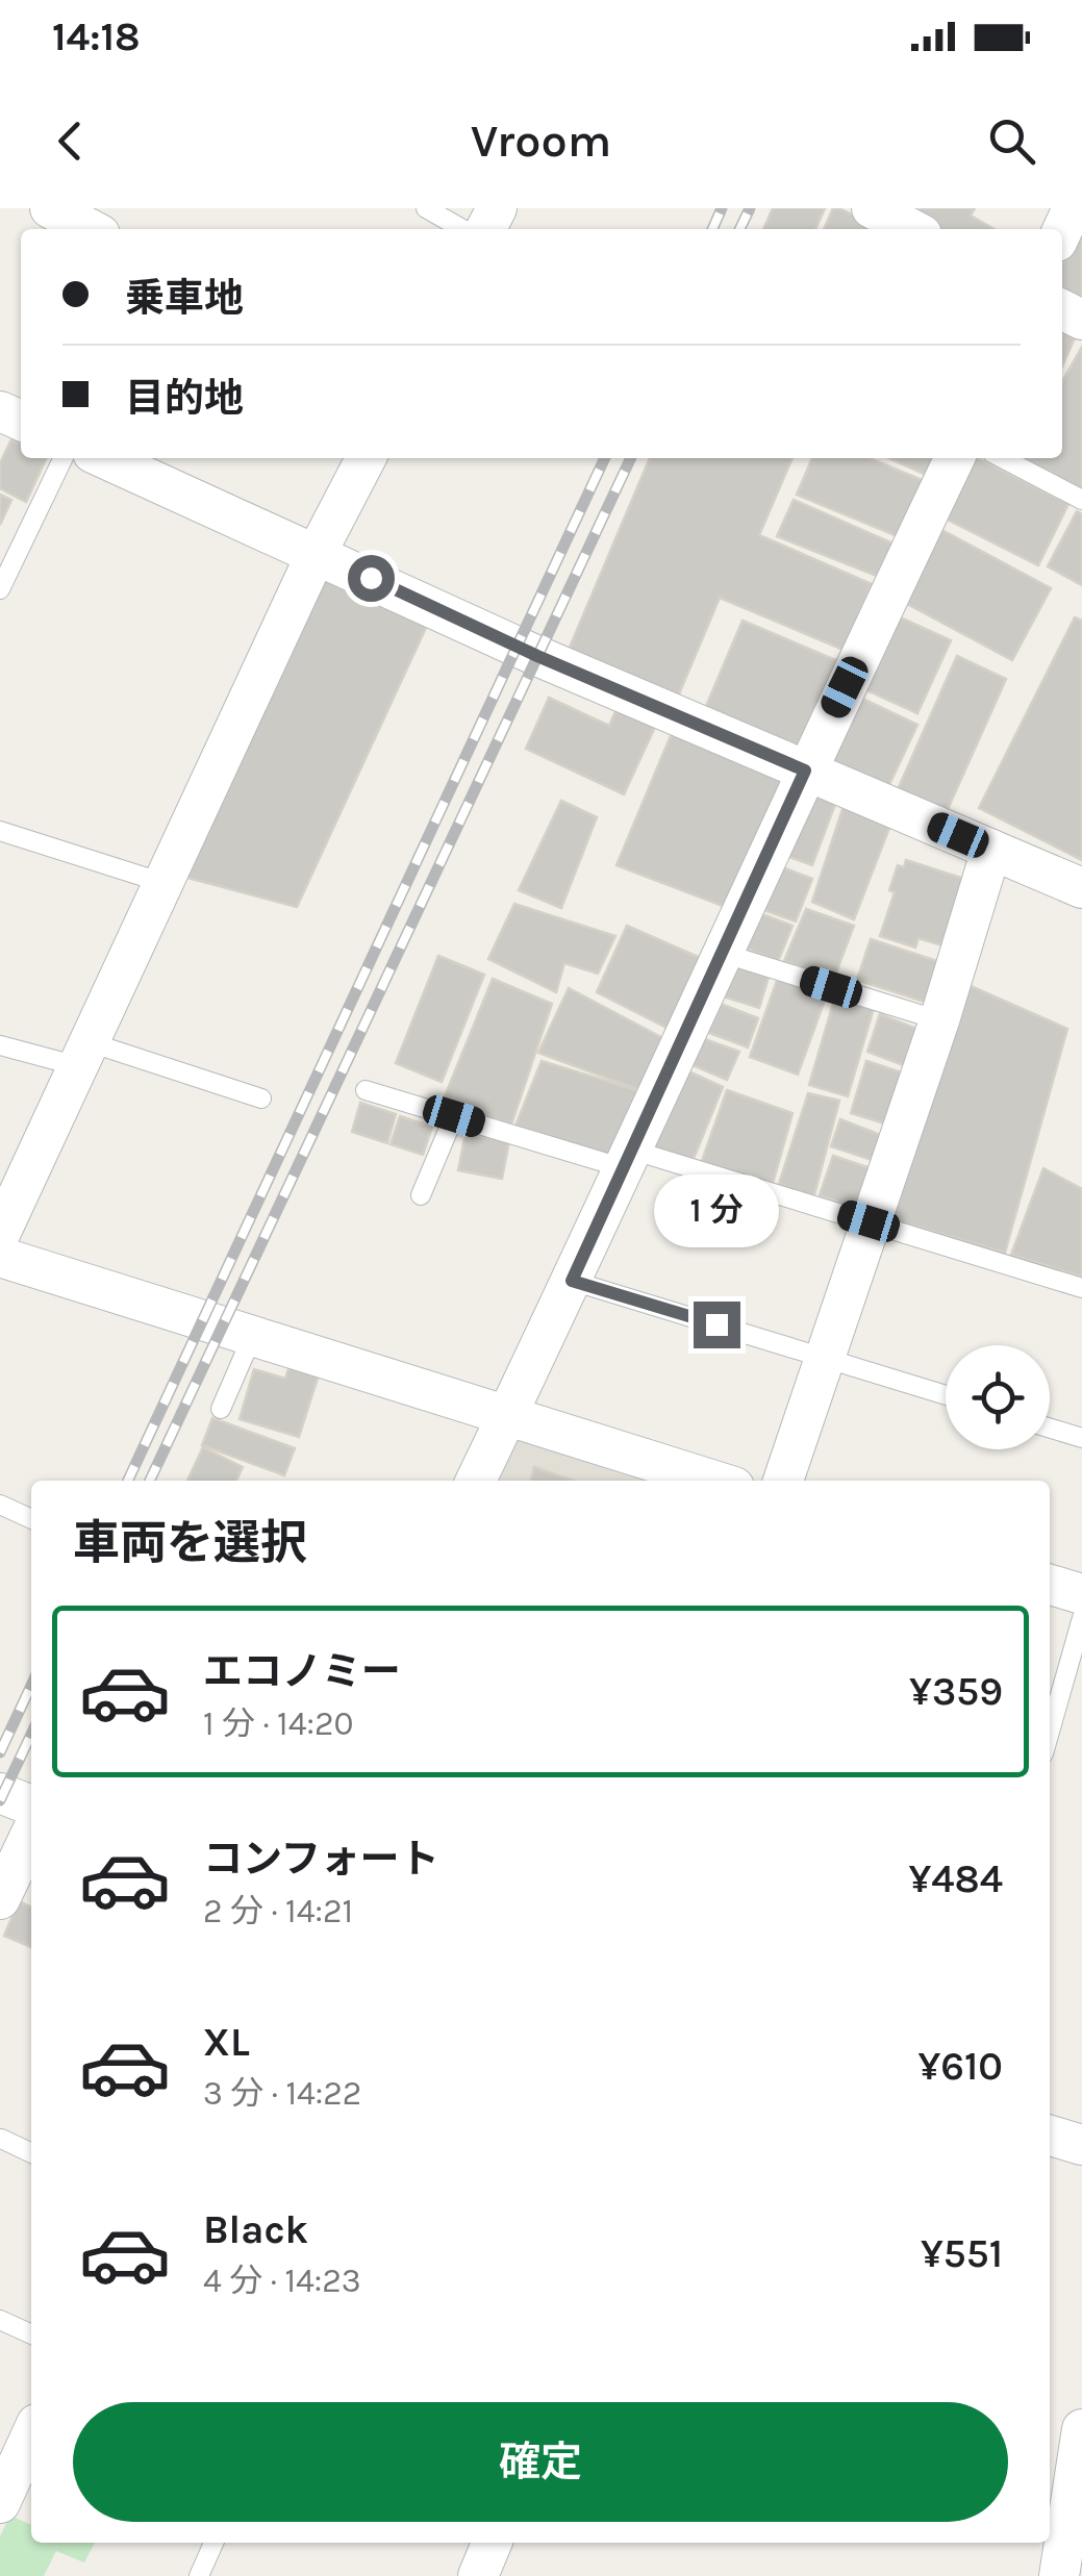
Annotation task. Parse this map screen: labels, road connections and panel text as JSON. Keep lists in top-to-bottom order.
{
  "page": {
    "status": "14:18",
    "header": "Vroom",
    "banner": ["乗車地", "目的地"],
    "bubble": "1 分",
    "heading": "車両を選択",
    "list": [
      {
        "name": "エコノミー",
        "note": "1 分 · 14:20",
        "value": "¥359"
      },
      {
        "name": "コンフォート",
        "note": "2 分 · 14:21",
        "value": "¥484"
      },
      {
        "name": "XL",
        "note": "3 分 · 14:22",
        "value": "¥610"
      },
      {
        "name": "Black",
        "note": "4 分 · 14:23",
        "value": "¥551"
      }
    ],
    "buttons": "確定"
  }
}
